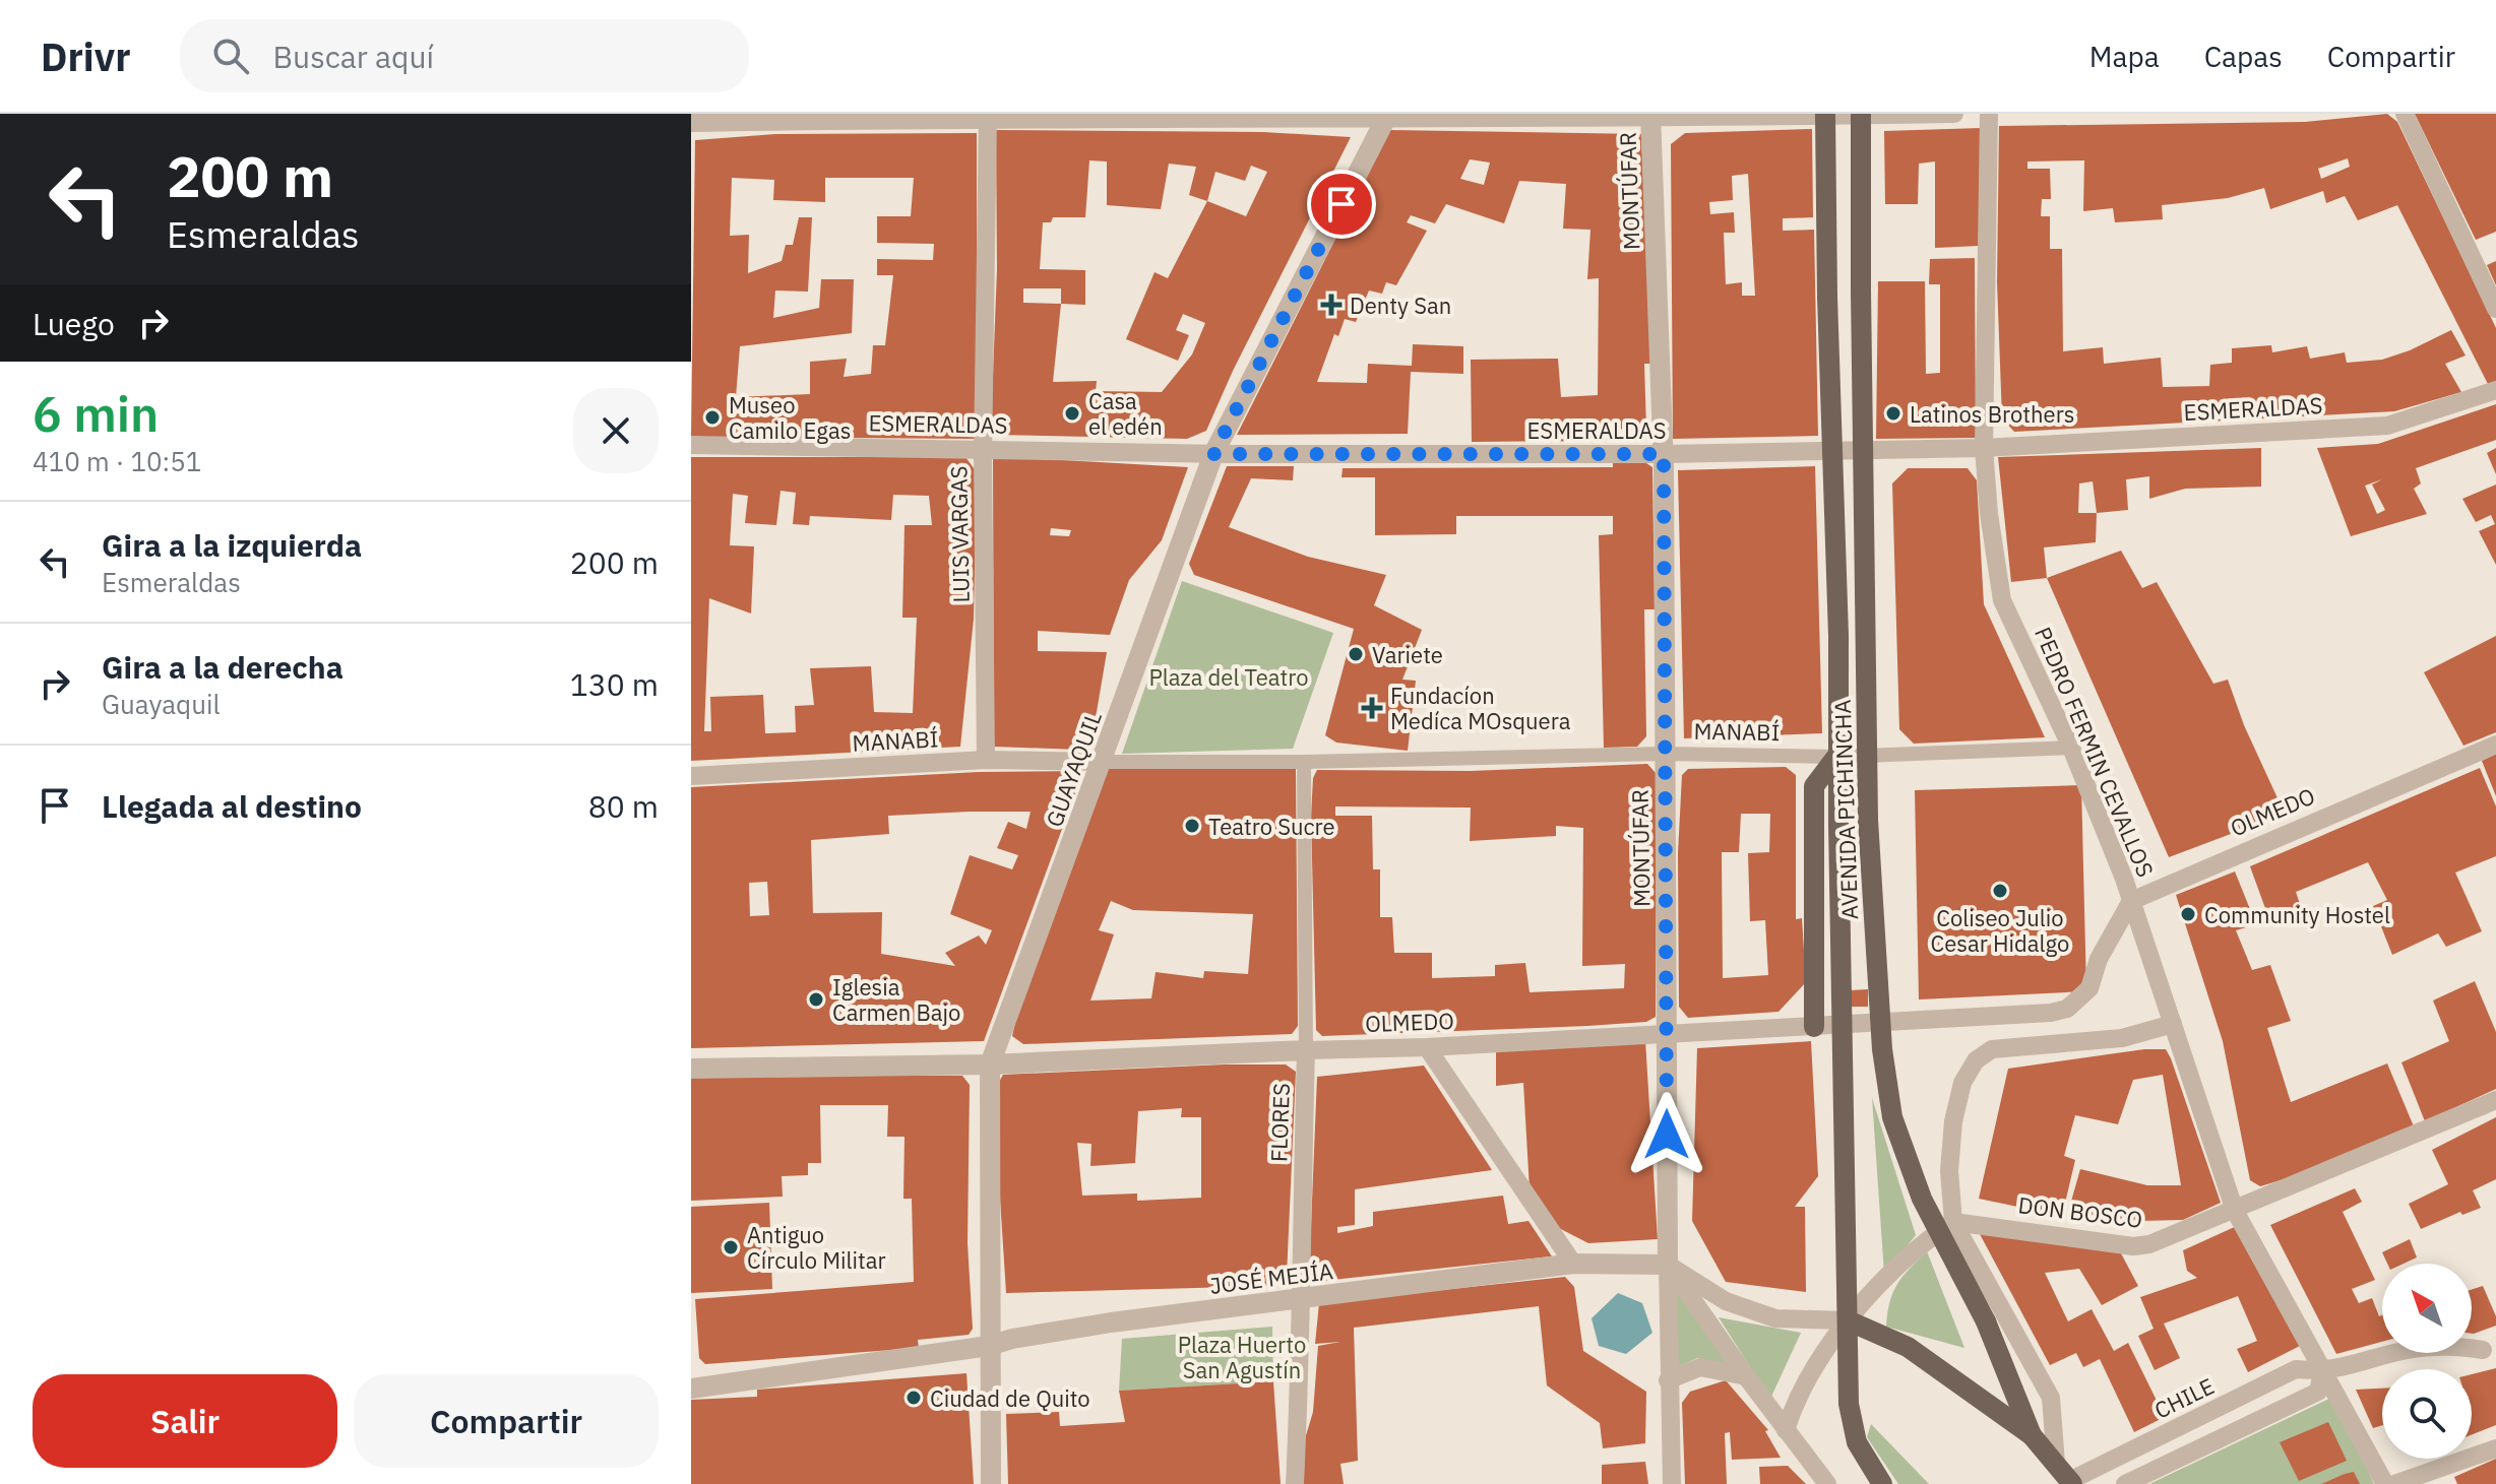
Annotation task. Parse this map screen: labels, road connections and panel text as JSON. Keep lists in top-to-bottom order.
{
  "streets": {
    "main road": ["AVENIDA PICHINCHA"],
    "street": [
      "MONTÚFAR",
      "ESMERALDAS",
      "LUIS VARGAS",
      "MANABÍ",
      "PEDRO FERMIN CEVALLOS",
      "GUAYAQUIL",
      "OLMEDO",
      "FLORES",
      "DON BOSCO",
      "JOSÉ MEJÍA",
      "CHILE"
    ]
  },
  "crossings": [
    ["MONTÚFAR", "ESMERALDAS"],
    ["MONTÚFAR", "MANABÍ"],
    ["MONTÚFAR", "OLMEDO"],
    ["MONTÚFAR", "JOSÉ MEJÍA"],
    ["ESMERALDAS", "LUIS VARGAS"],
    ["ESMERALDAS", "PEDRO FERMIN CEVALLOS"],
    ["ESMERALDAS", "GUAYAQUIL"],
    ["ESMERALDAS", "AVENIDA PICHINCHA"],
    ["LUIS VARGAS", "MANABÍ"],
    ["MANABÍ", "PEDRO FERMIN CEVALLOS"],
    ["MANABÍ", "GUAYAQUIL"],
    ["MANABÍ", "AVENIDA PICHINCHA"],
    ["MANABÍ", "FLORES"],
    ["PEDRO FERMIN CEVALLOS", "OLMEDO"],
    ["PEDRO FERMIN CEVALLOS", "DON BOSCO"],
    ["PEDRO FERMIN CEVALLOS", "CHILE"],
    ["GUAYAQUIL", "OLMEDO"],
    ["GUAYAQUIL", "JOSÉ MEJÍA"],
    ["AVENIDA PICHINCHA", "CHILE"],
    ["OLMEDO", "FLORES"],
    ["FLORES", "JOSÉ MEJÍA"]
  ],
  "parks": ["Plaza del Teatro", "Plaza Huerto San Agustín"],
  "places": {
    "health": ["Denty San", "Fundacíon Medíca MOsquera"],
    "other": [
      "Casa el edén",
      "Latinos Brothers",
      "Museo Camilo Egas",
      "Variete",
      "Teatro Sucre",
      "Coliseo Julio Cesar Hidalgo",
      "Community Hostel",
      "Iglesia Carmen Bajo",
      "Antiguo Círculo Militar",
      "Ciudad de Quito"
    ]
  },
  "north": "top left",
  "page": {
    "header": "Drivr",
    "search": "Buscar aquí",
    "nav": ["Mapa", "Capas", "Compartir"],
    "turn": ["200 m", "Esmeraldas"],
    "then": "Luego",
    "heading": ["6 min", "410 m · 10:51"],
    "list": [
      {
        "name": "Gira a la izquierda",
        "note": "Esmeraldas",
        "value": "200 m"
      },
      {
        "name": "Gira a la derecha",
        "note": "Guayaquil",
        "value": "130 m"
      },
      {
        "name": "Llegada al destino",
        "value": "80 m"
      }
    ],
    "buttons": ["Salir", "Compartir"]
  }
}
